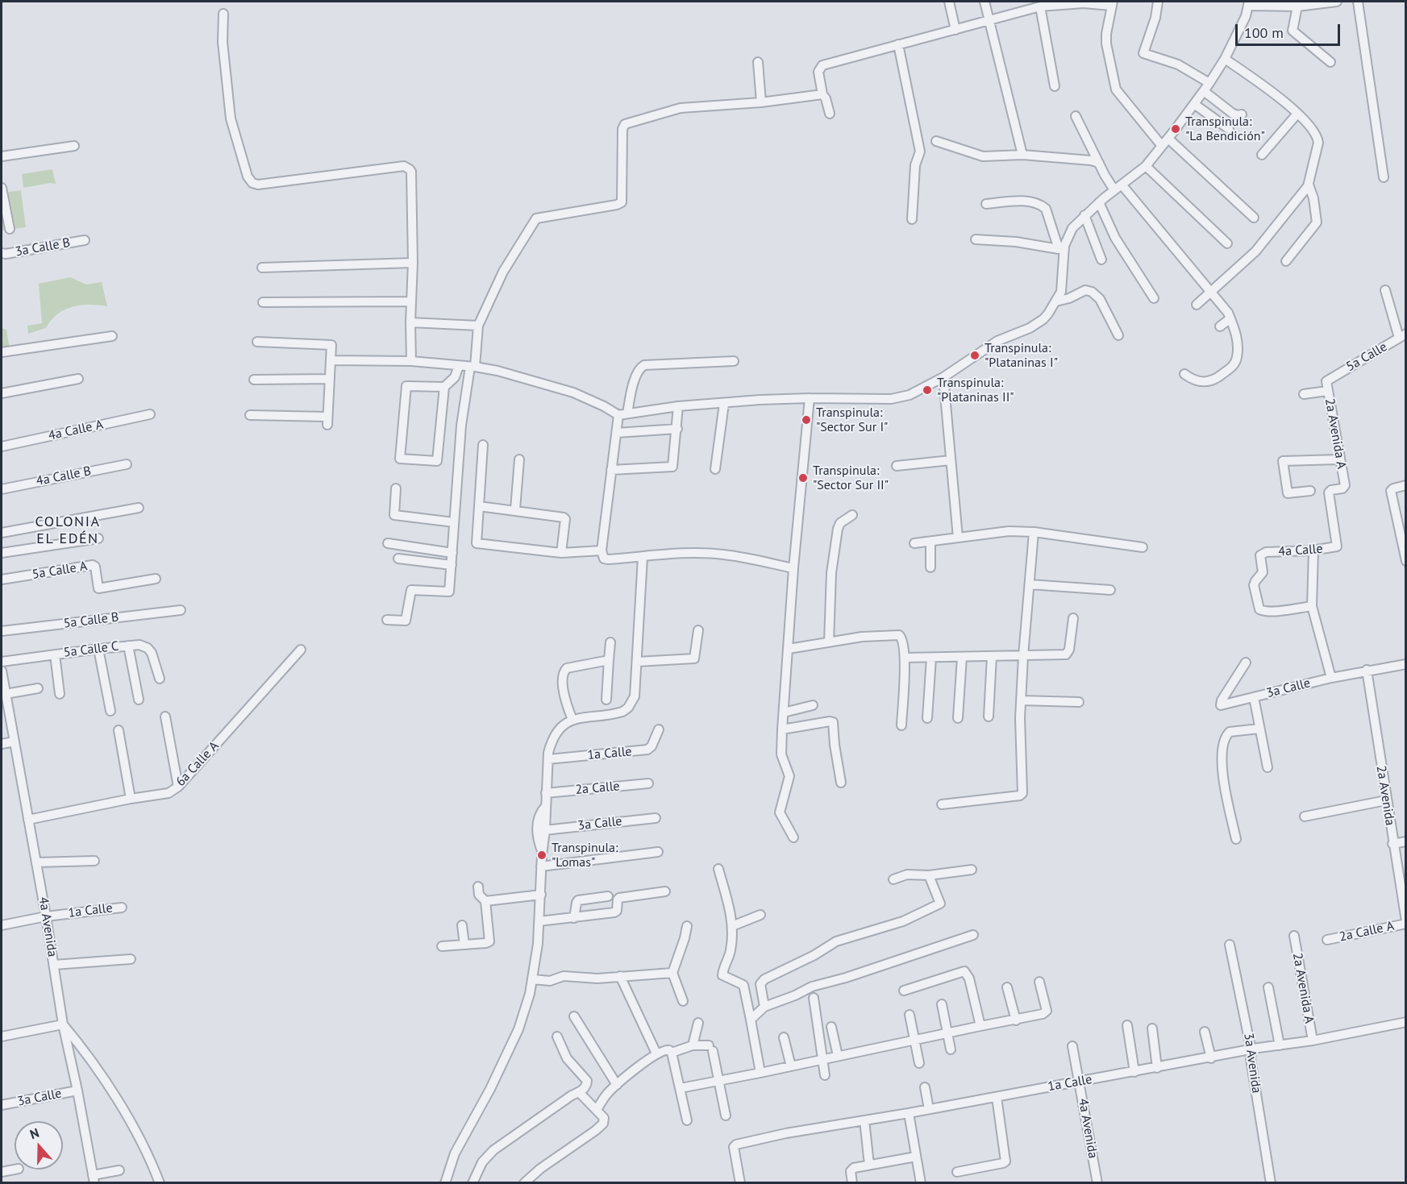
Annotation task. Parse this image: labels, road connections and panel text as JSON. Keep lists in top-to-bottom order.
{
  "streets": {
    "street": [
      "3a Calle B",
      "5a Calle",
      "4a Calle A",
      "2a Avenida A",
      "4a Calle B",
      "4a Calle",
      "5a Calle A",
      "5a Calle B",
      "5a Calle C",
      "3a Calle",
      "1a Calle",
      "6a Calle A",
      "2a Calle",
      "2a Avenida",
      "4a Avenida",
      "2a Calle A",
      "3a Avenida"
    ]
  },
  "crossings": [
    ["5a Calle", "2a Avenida A"],
    ["2a Avenida A", "4a Calle"],
    ["2a Avenida A", "1a Calle"],
    ["3a Calle", "2a Avenida"],
    ["3a Calle", "4a Avenida"],
    ["1a Calle", "4a Avenida"],
    ["1a Calle", "3a Avenida"],
    ["6a Calle A", "4a Avenida"],
    ["2a Avenida", "2a Calle A"]
  ],
  "districts": ["COLONIA EL EDÉN"],
  "places": [
    "Transpinula: \"La Bendición\"",
    "Transpinula: \"Plataninas I\"",
    "Transpinula: \"Plataninas II\"",
    "Transpinula: \"Sector Sur I\"",
    "Transpinula: \"Sector Sur II\"",
    "Transpinula: \"Lomas\""
  ],
  "scale_bar": "100 m",
  "north": "top"
}
